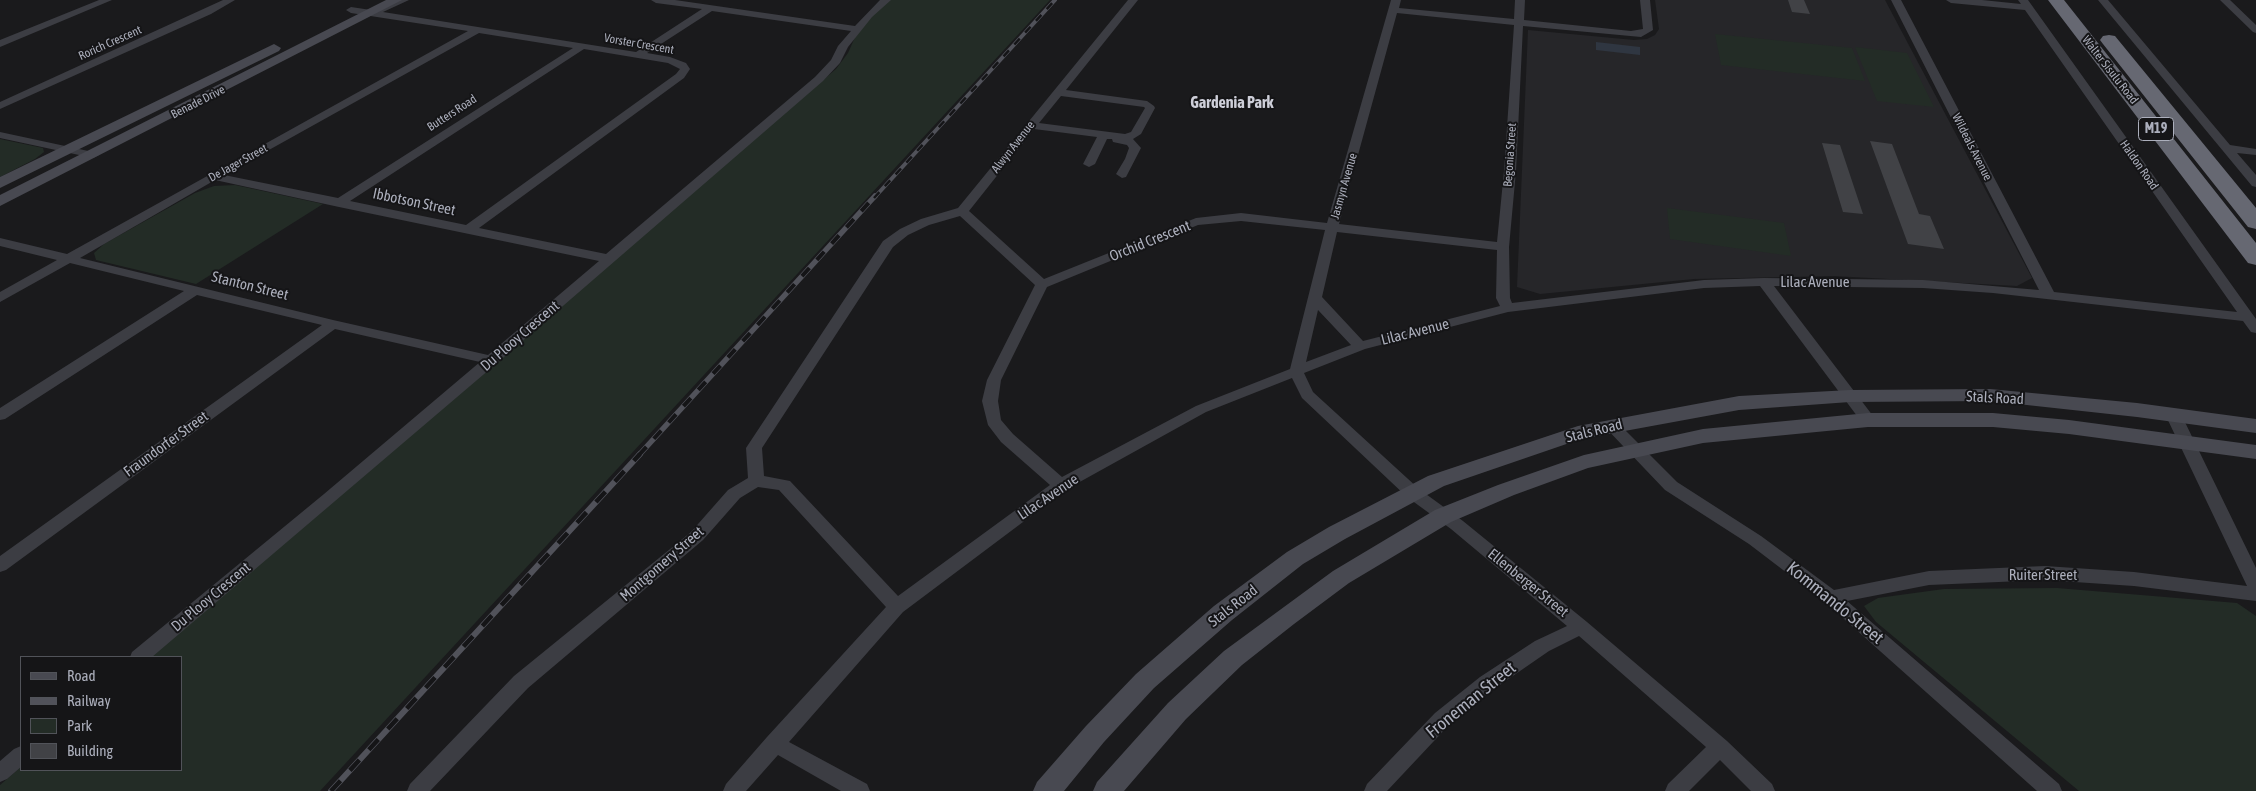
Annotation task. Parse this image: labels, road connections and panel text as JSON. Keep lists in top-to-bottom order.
{
  "streets": {
    "highway": ["Walter Sisulu Road", "M19"],
    "street": [
      "Rorich Crescent",
      "Vorster Crescent",
      "Benade Drive",
      "Butters Road",
      "Alwyn Avenue",
      "Wildeals Avenue",
      "Begonia Street",
      "De Jager Street",
      "Haldon Road",
      "Jasmyn Avenue",
      "Ibbotson Street",
      "Orchid Crescent",
      "Lilac Avenue",
      "Stanton Street",
      "Du Plooy Crescent",
      "Stals Road",
      "Fraundorfer Street",
      "Montgomery Street",
      "Ruiter Street",
      "Ellenberger Street",
      "Kommando Street",
      "Froneman Street"
    ]
  },
  "crossings": [
    ["Vorster Crescent", "Benade Drive"],
    ["Vorster Crescent", "Butters Road"],
    ["Vorster Crescent", "De Jager Street"],
    ["Vorster Crescent", "Ibbotson Street"],
    ["Butters Road", "Ibbotson Street"],
    ["Wildeals Avenue", "Lilac Avenue"],
    ["Begonia Street", "Orchid Crescent"],
    ["Begonia Street", "Lilac Avenue"],
    ["De Jager Street", "Ibbotson Street"],
    ["De Jager Street", "Stanton Street"],
    ["Haldon Road", "Lilac Avenue"],
    ["Jasmyn Avenue", "Orchid Crescent"],
    ["Jasmyn Avenue", "Lilac Avenue"],
    ["Jasmyn Avenue", "Ellenberger Street"],
    ["Ibbotson Street", "Du Plooy Crescent"],
    ["Lilac Avenue", "Ellenberger Street"],
    ["Stanton Street", "Du Plooy Crescent"],
    ["Stanton Street", "Fraundorfer Street"],
    ["Stals Road", "Ellenberger Street"],
    ["Stals Road", "Kommando Street"],
    ["Ruiter Street", "Kommando Street"],
    ["Ellenberger Street", "Froneman Street"]
  ],
  "districts": ["Gardenia Park"],
  "legend": [
    "Road",
    "Railway",
    "Park",
    "Building"
  ]
}
